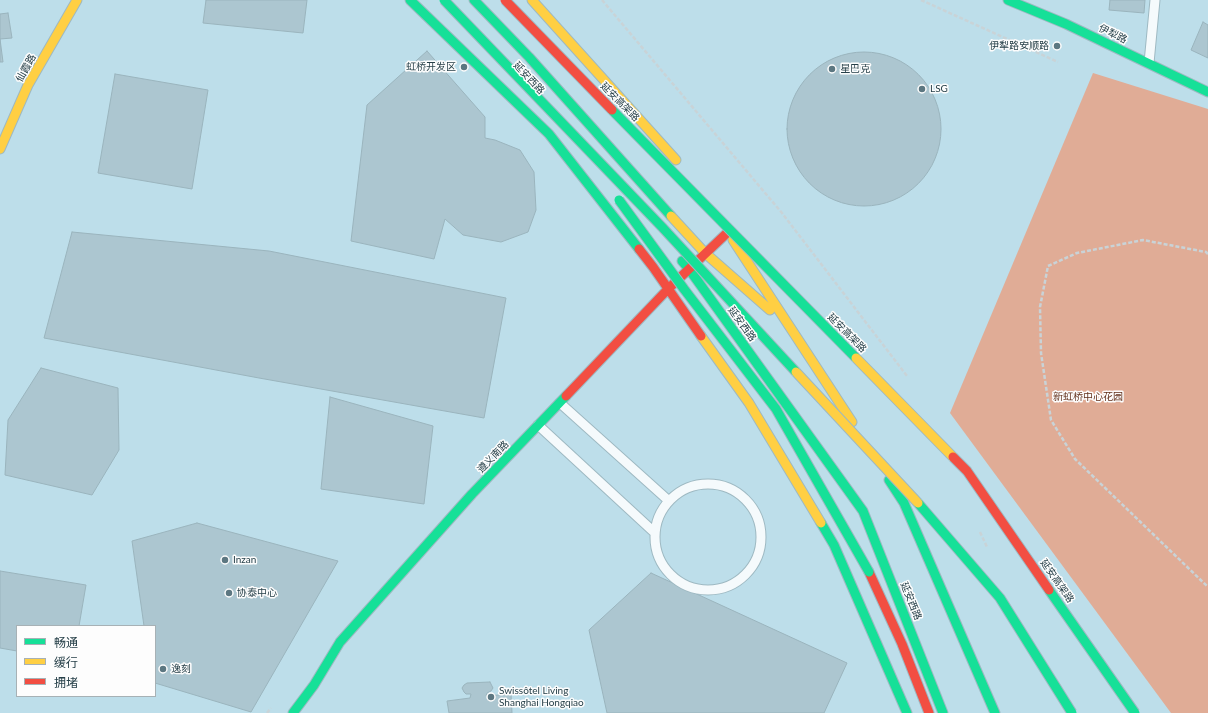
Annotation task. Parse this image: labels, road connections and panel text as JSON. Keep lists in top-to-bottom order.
{
  "streets": {
    "main road": [
      "伊犁路",
      "仙霞路",
      "延安西路",
      "延安高架路",
      "遵义南路"
    ]
  },
  "crossings": [
    ["延安西路", "遵义南路"]
  ],
  "parks": ["新虹桥中心花园"],
  "places": [
    "伊犁路安顺路",
    "虹桥开发区",
    "星巴克",
    "LSG",
    "Inzan",
    "协泰中心",
    "逸刻",
    "Swissôtel Living Shanghai Hongqiao"
  ],
  "legend": ["畅通", "缓行", "拥堵"]
}
